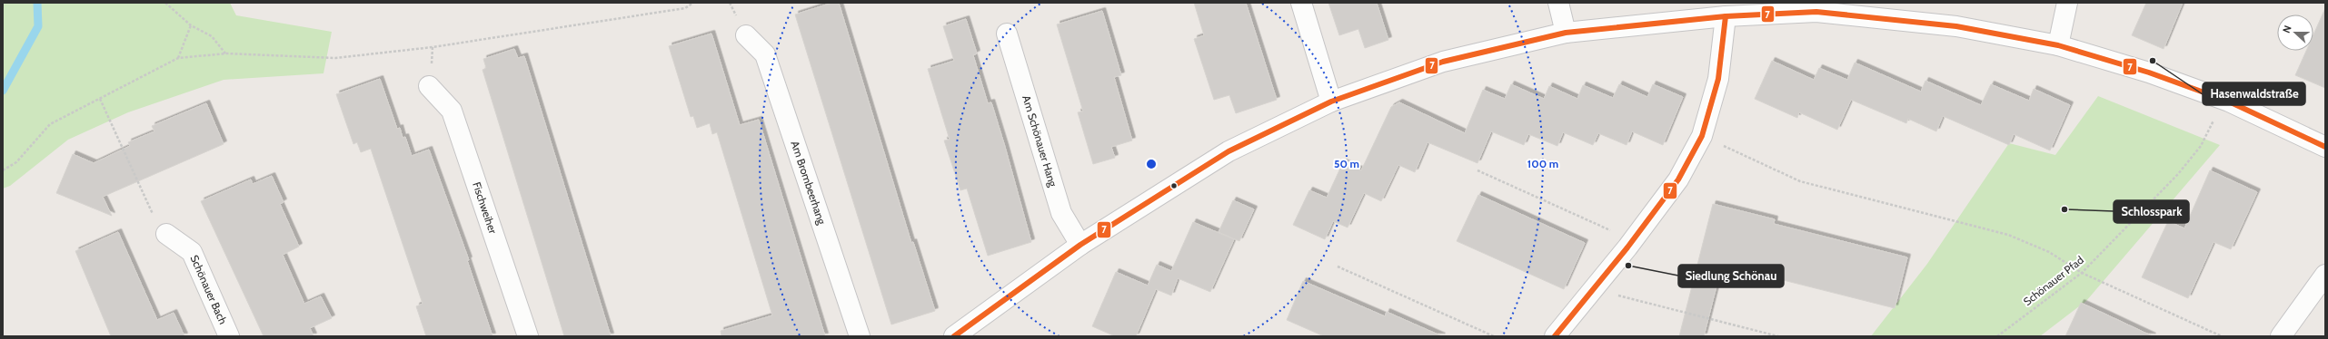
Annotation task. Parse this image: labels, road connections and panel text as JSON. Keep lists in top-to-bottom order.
{
  "streets": {
    "street": [
      "Am Schönauer Hang",
      "Am Brombeerhang",
      "Fischweiher",
      "Schönauer Bach"
    ],
    "path": ["Schönauer Pfad"]
  },
  "places": ["Hasenwaldstraße", "Schlosspark", "Siedlung Schönau"],
  "lines": ["transit line 7"],
  "north": "left",
  "rings": ["50 m", "100 m"]
}
